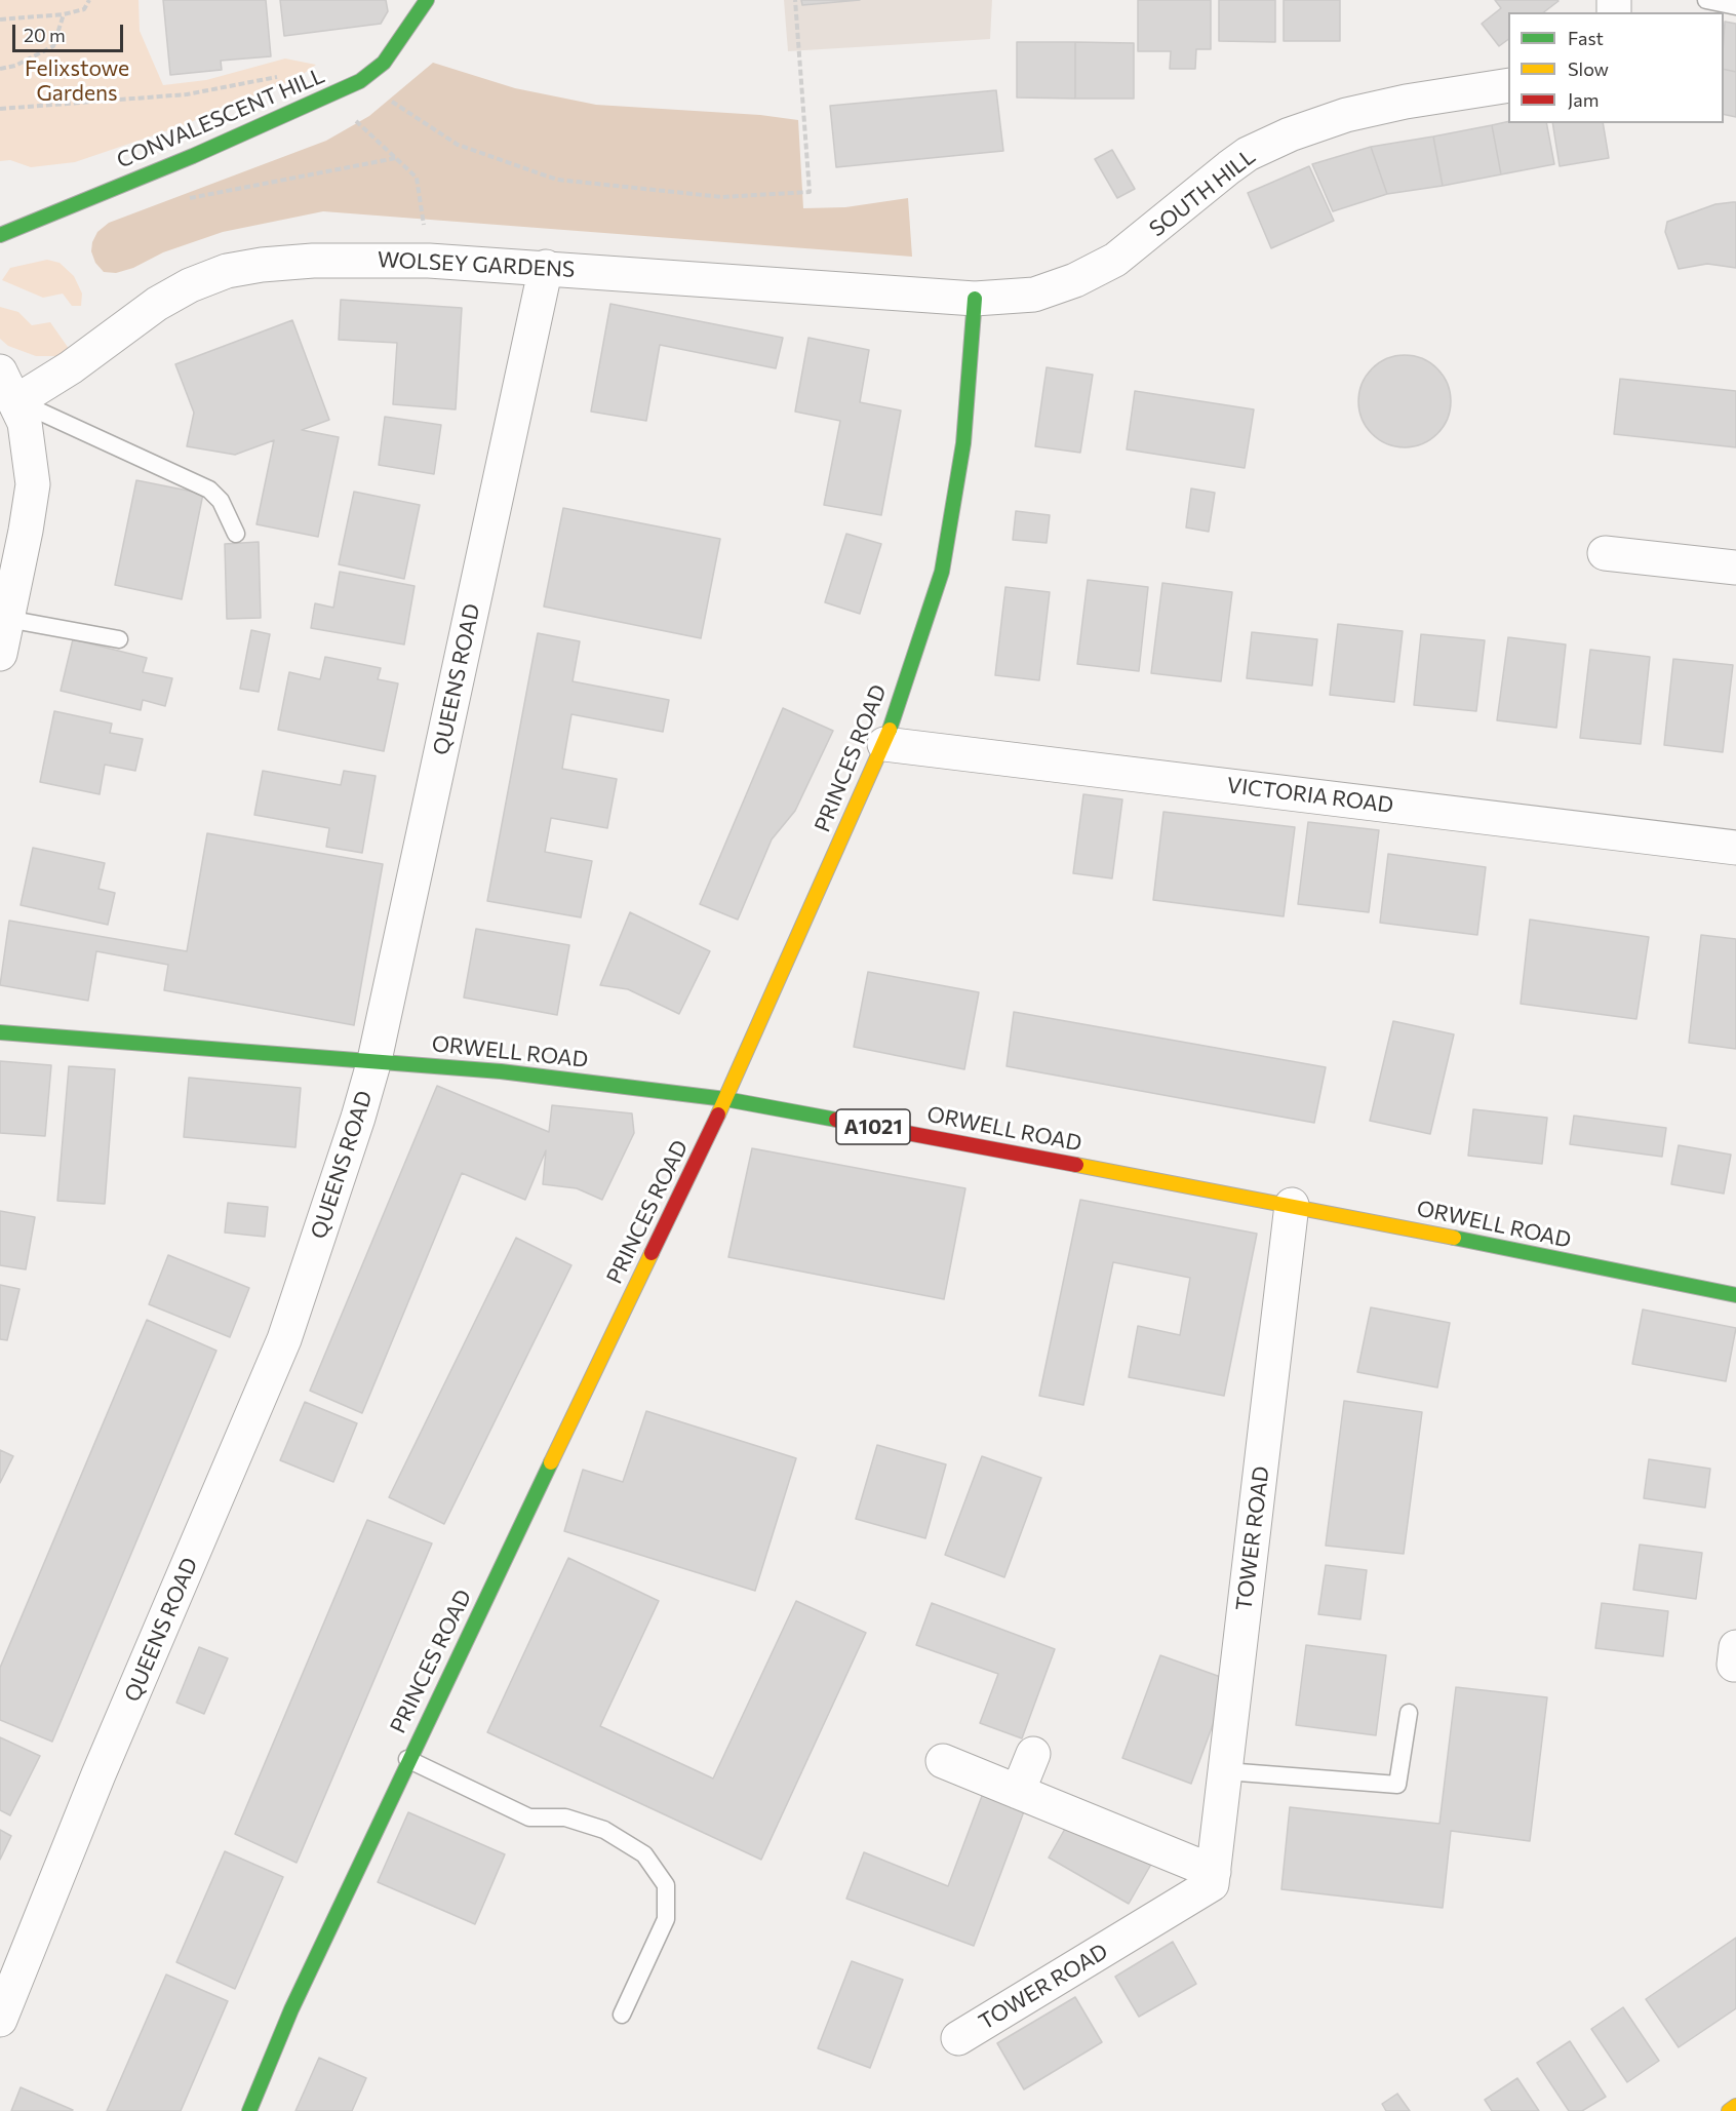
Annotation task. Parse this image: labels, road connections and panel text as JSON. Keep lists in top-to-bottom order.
{
  "streets": {
    "street": [
      "CONVALESCENT HILL",
      "SOUTH HILL",
      "WOLSEY GARDENS",
      "QUEENS ROAD",
      "PRINCES ROAD",
      "VICTORIA ROAD",
      "ORWELL ROAD",
      "A1021",
      "TOWER ROAD"
    ]
  },
  "crossings": [
    ["SOUTH HILL", "WOLSEY GARDENS"],
    ["SOUTH HILL", "PRINCES ROAD"],
    ["WOLSEY GARDENS", "QUEENS ROAD"],
    ["WOLSEY GARDENS", "PRINCES ROAD"],
    ["QUEENS ROAD", "ORWELL ROAD"],
    ["PRINCES ROAD", "VICTORIA ROAD"],
    ["PRINCES ROAD", "ORWELL ROAD"],
    ["ORWELL ROAD", "TOWER ROAD"]
  ],
  "parks": ["Felixstowe Gardens"],
  "legend": ["Fast", "Slow", "Jam"],
  "scale_bar": "20 m"
}
